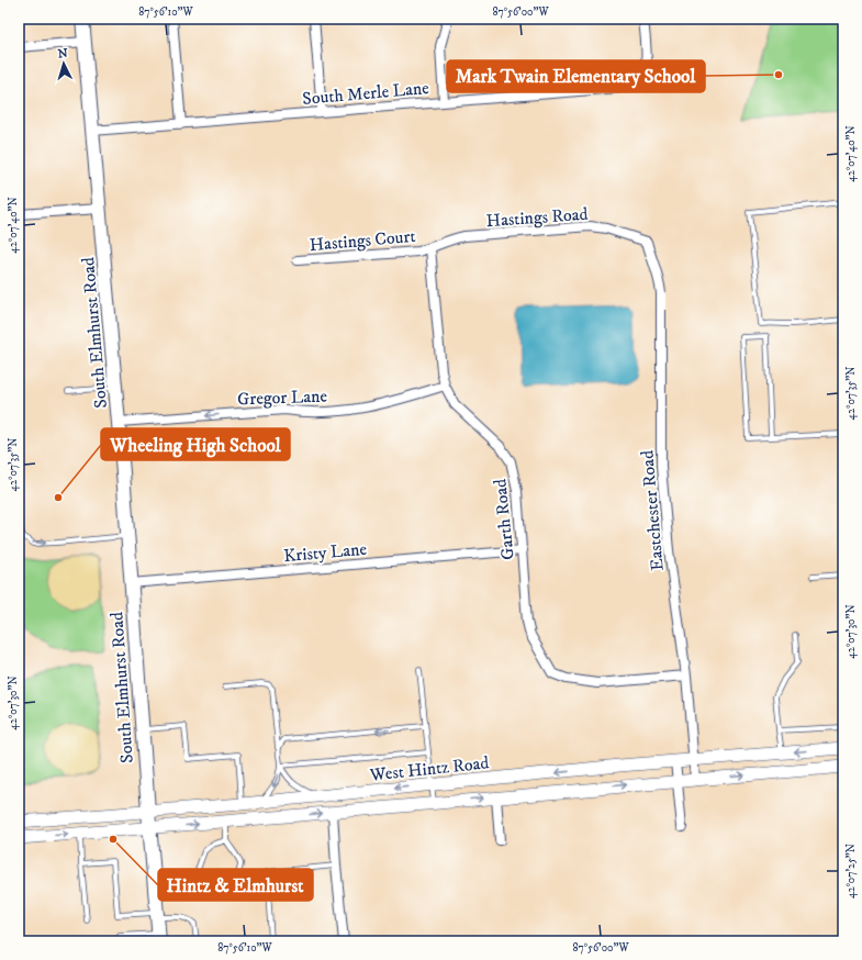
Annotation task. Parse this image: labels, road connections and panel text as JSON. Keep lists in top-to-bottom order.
{
  "streets": {
    "main road": ["South Elmhurst Road", "West Hintz Road"],
    "street": [
      "South Merle Lane",
      "Hastings Road",
      "Hastings Court",
      "Gregor Lane",
      "Eastchester Road",
      "Garth Road",
      "Kristy Lane"
    ]
  },
  "crossings": [
    ["South Merle Lane", "South Elmhurst Road"],
    ["Hastings Road", "Hastings Court"],
    ["Hastings Road", "Eastchester Road"],
    ["Hastings Road", "Garth Road"],
    ["Hastings Court", "Garth Road"],
    ["South Elmhurst Road", "Gregor Lane"],
    ["South Elmhurst Road", "Kristy Lane"],
    ["South Elmhurst Road", "West Hintz Road"],
    ["Gregor Lane", "Garth Road"],
    ["Eastchester Road", "Garth Road"],
    ["Eastchester Road", "West Hintz Road"],
    ["Garth Road", "Kristy Lane"]
  ],
  "one_way": ["Gregor Lane"],
  "places": ["Mark Twain Elementary School", "Wheeling High School", "Hintz & Elmhurst"],
  "north": "top",
  "coordinates": [
    "87°56'10\"W",
    "87°56'00\"W",
    "42°07'40\"N",
    "42°07'35\"N",
    "42°07'30\"N",
    "42°07'25\"N"
  ]
}
